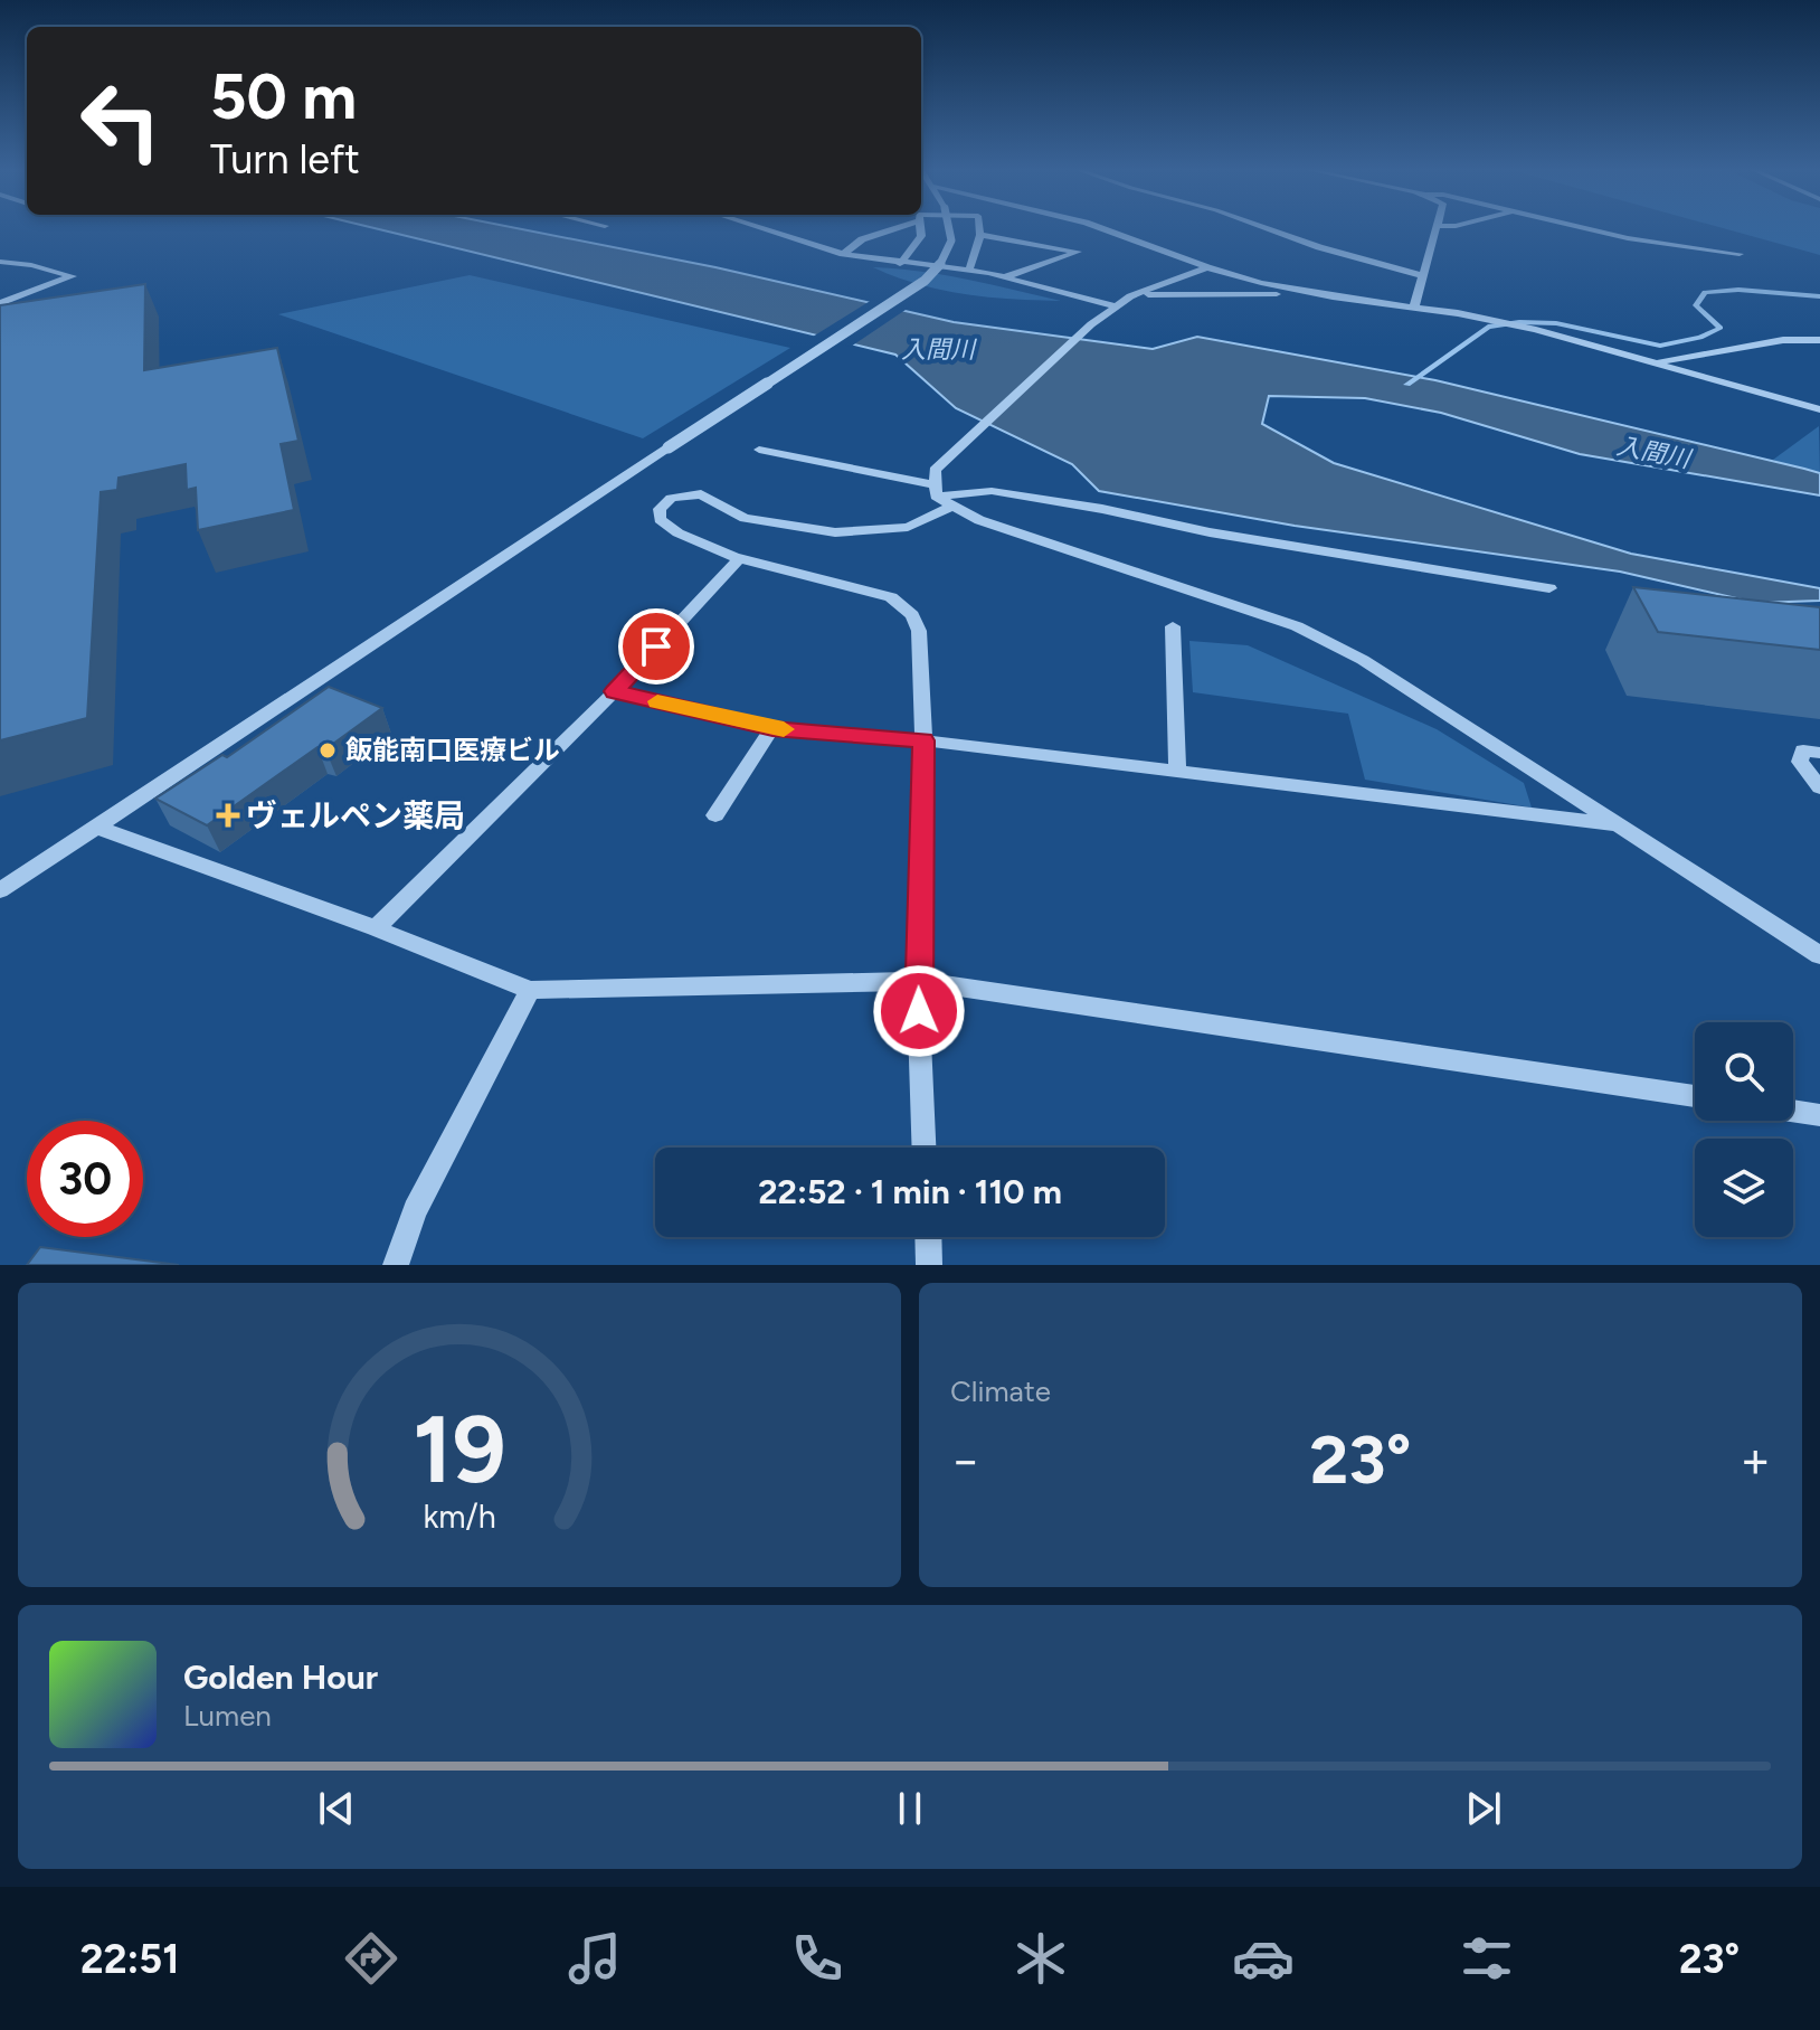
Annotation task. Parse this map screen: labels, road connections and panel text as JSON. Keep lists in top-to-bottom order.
{
  "water": ["入間川"],
  "places": {
    "other": ["飯能南口医療ビル"],
    "health": ["ヴェルペン薬局"]
  },
  "page": {
    "turn": ["50 m", "Turn left"],
    "limit": "30",
    "trip": "22:52 · 1 min · 110 m",
    "tile": "Climate",
    "heat": ["−", "23°", "+"],
    "song": ["Golden Hour", "Lumen"],
    "tabs": ["22:51", "23°"],
    "gauge": ["19", "km/h"]
  }
}
